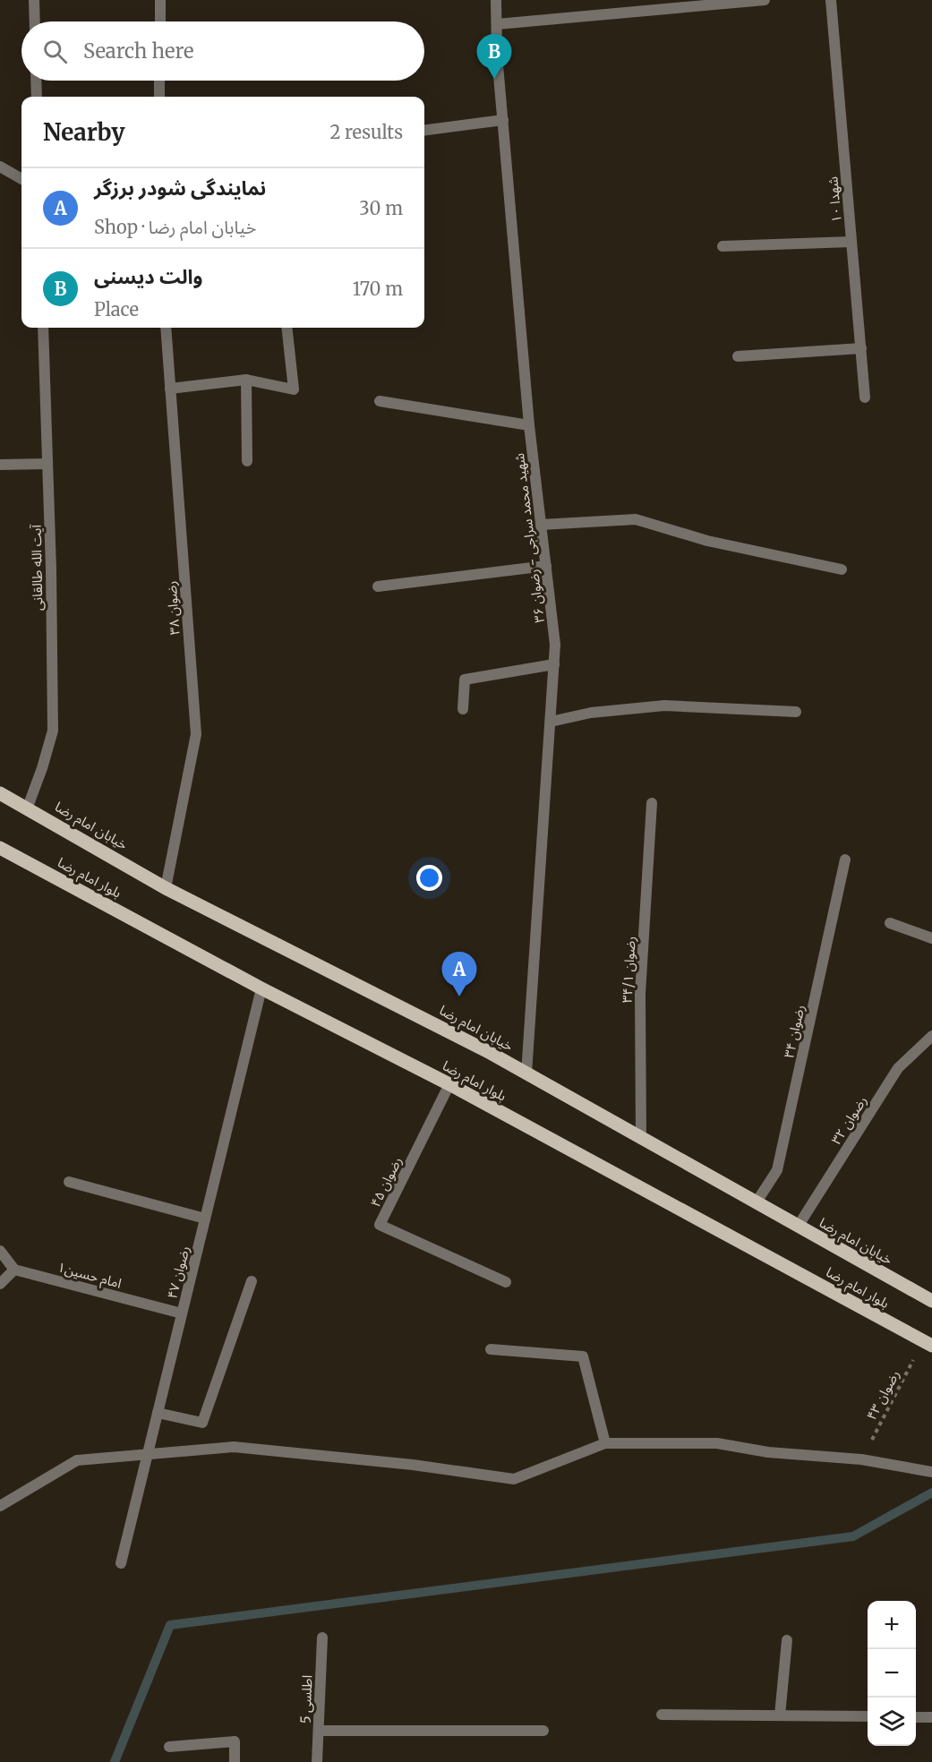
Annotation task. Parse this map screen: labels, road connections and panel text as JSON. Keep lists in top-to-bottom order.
{
  "streets": {
    "main road": ["خیابان امام رضا", "بلوار امام رضا"],
    "street": [
      "شهدا ۱۰",
      "شهید محمد سراجی - رضوان ۳۶",
      "آیت الله طالقانی",
      "رضوان ۳۸",
      "رضوان ۳۴/۱",
      "رضوان ۳۴",
      "رضوان ۳۲",
      "رضوان ۴۵",
      "رضوان ۴۷",
      "امام حسین۱",
      "اطلسی 5"
    ],
    "path": ["رضوان ۴۳"]
  },
  "crossings": [
    ["شهید محمد سراجی - رضوان ۳۶", "خیابان امام رضا"],
    ["آیت الله طالقانی", "خیابان امام رضا"],
    ["رضوان ۳۸", "خیابان امام رضا"],
    ["خیابان امام رضا", "رضوان ۳۴/۱"],
    ["خیابان امام رضا", "رضوان ۳۴"],
    ["خیابان امام رضا", "رضوان ۳۲"],
    ["بلوار امام رضا", "رضوان ۴۵"],
    ["بلوار امام رضا", "رضوان ۴۷"],
    ["بلوار امام رضا", "رضوان ۴۳"],
    ["رضوان ۴۷", "امام حسین۱"]
  ],
  "page": {
    "search": "Search here",
    "pins": ["B", "A"],
    "heading": ["Nearby", "2 results"],
    "list": [
      {
        "mark": "A",
        "name": "نمایندگی شودر برزگر",
        "note": "Shop · خیابان امام رضا",
        "value": "30 m"
      },
      {
        "mark": "B",
        "name": "والت دیسنی",
        "note": "Place",
        "value": "170 m"
      }
    ],
    "map_buttons": ["+", "−"]
  }
}
